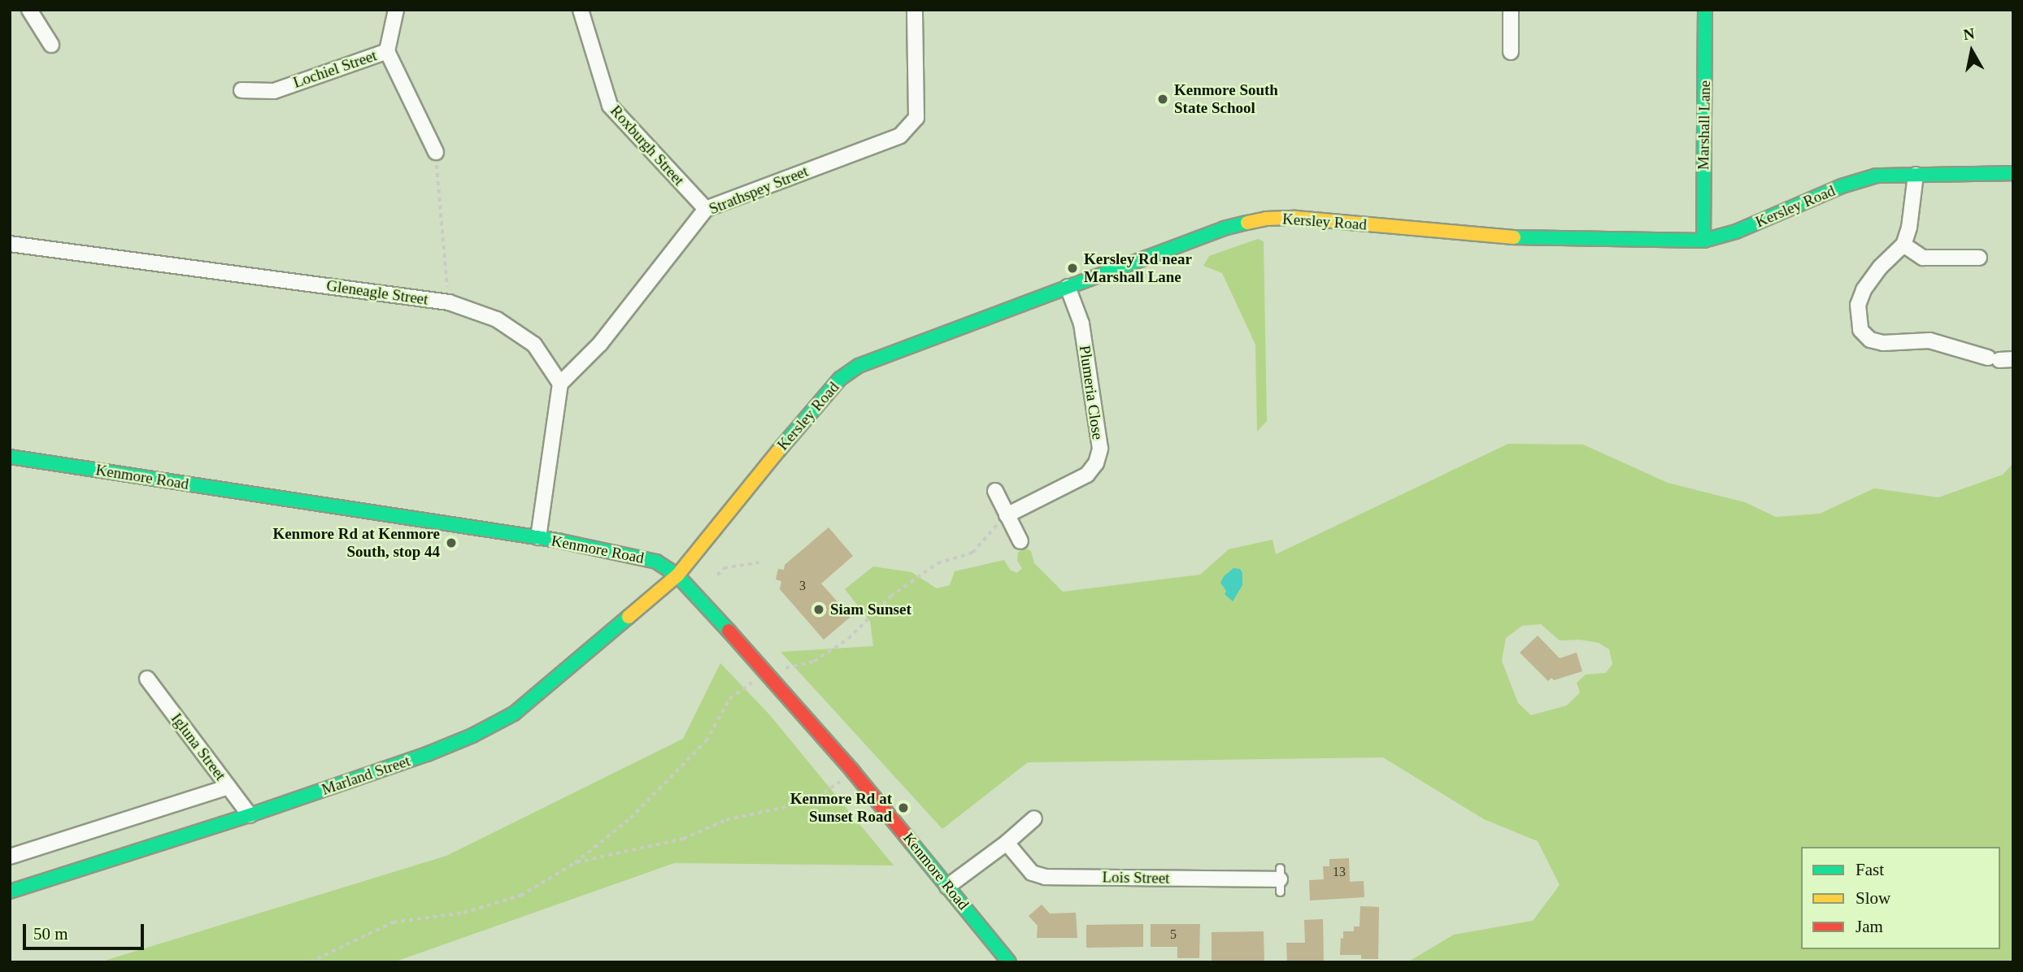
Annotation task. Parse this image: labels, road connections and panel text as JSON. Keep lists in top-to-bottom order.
{
  "streets": {
    "street": [
      "Lochiel Street",
      "Marshall Lane",
      "Roxburgh Street",
      "Strathspey Street",
      "Kersley Road",
      "Gleneagle Street",
      "Plumeria Close",
      "Kenmore Road",
      "Igluna Street",
      "Marland Street",
      "Lois Street"
    ]
  },
  "crossings": [
    ["Marshall Lane", "Kersley Road"],
    ["Roxburgh Street", "Strathspey Street"],
    ["Strathspey Street", "Gleneagle Street"],
    ["Kersley Road", "Plumeria Close"],
    ["Kersley Road", "Kenmore Road"],
    ["Kersley Road", "Marland Street"],
    ["Kenmore Road", "Marland Street"],
    ["Igluna Street", "Marland Street"]
  ],
  "places": [
    "Kenmore South State School",
    "Kersley Rd near Marshall Lane",
    "Kenmore Rd at Kenmore South, stop 44",
    "Siam Sunset",
    "Kenmore Rd at Sunset Road"
  ],
  "house_numbers": ["3", "13", "5"],
  "legend": ["Fast", "Slow", "Jam"],
  "scale_bar": "50 m",
  "north": "top"
}
